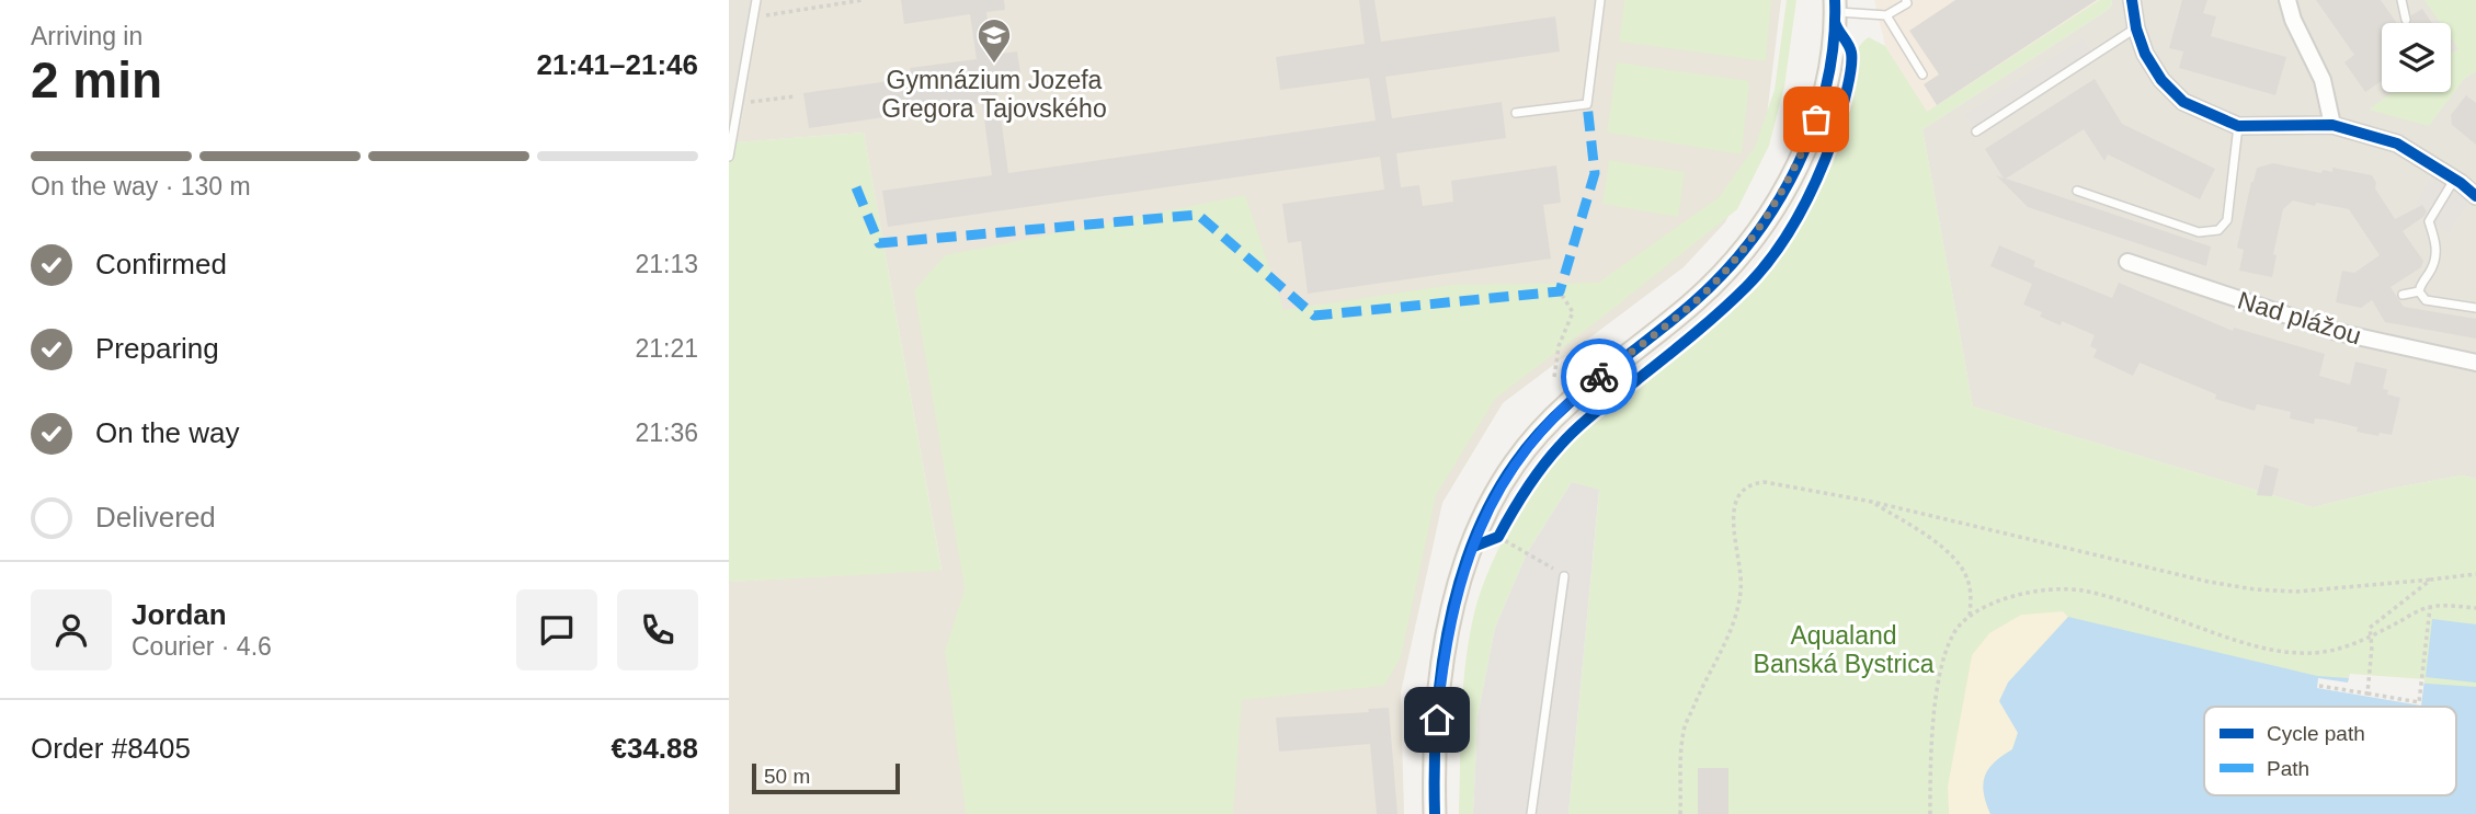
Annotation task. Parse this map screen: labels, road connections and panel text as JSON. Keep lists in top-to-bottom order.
{
  "streets": {
    "street": ["Nad plážou"]
  },
  "parks": ["Aqualand Banská Bystrica"],
  "places": {
    "school or university": ["Gymnázium Jozefa Gregora Tajovského"]
  },
  "legend": ["Cycle path", "Path"],
  "scale_bar": "50 m",
  "page": {
    "heading": ["2 min", "Arriving in", "21:41–21:46"],
    "panel": [
      "Jordan",
      "Courier · 4.6",
      "Order #8405",
      "€34.88"
    ],
    "bar": "On the way · 130 m",
    "list": [
      ["Confirmed", "21:13"],
      ["Preparing", "21:21"],
      ["On the way", "21:36"],
      "Delivered"
    ],
    "scale": "50 m"
  }
}
